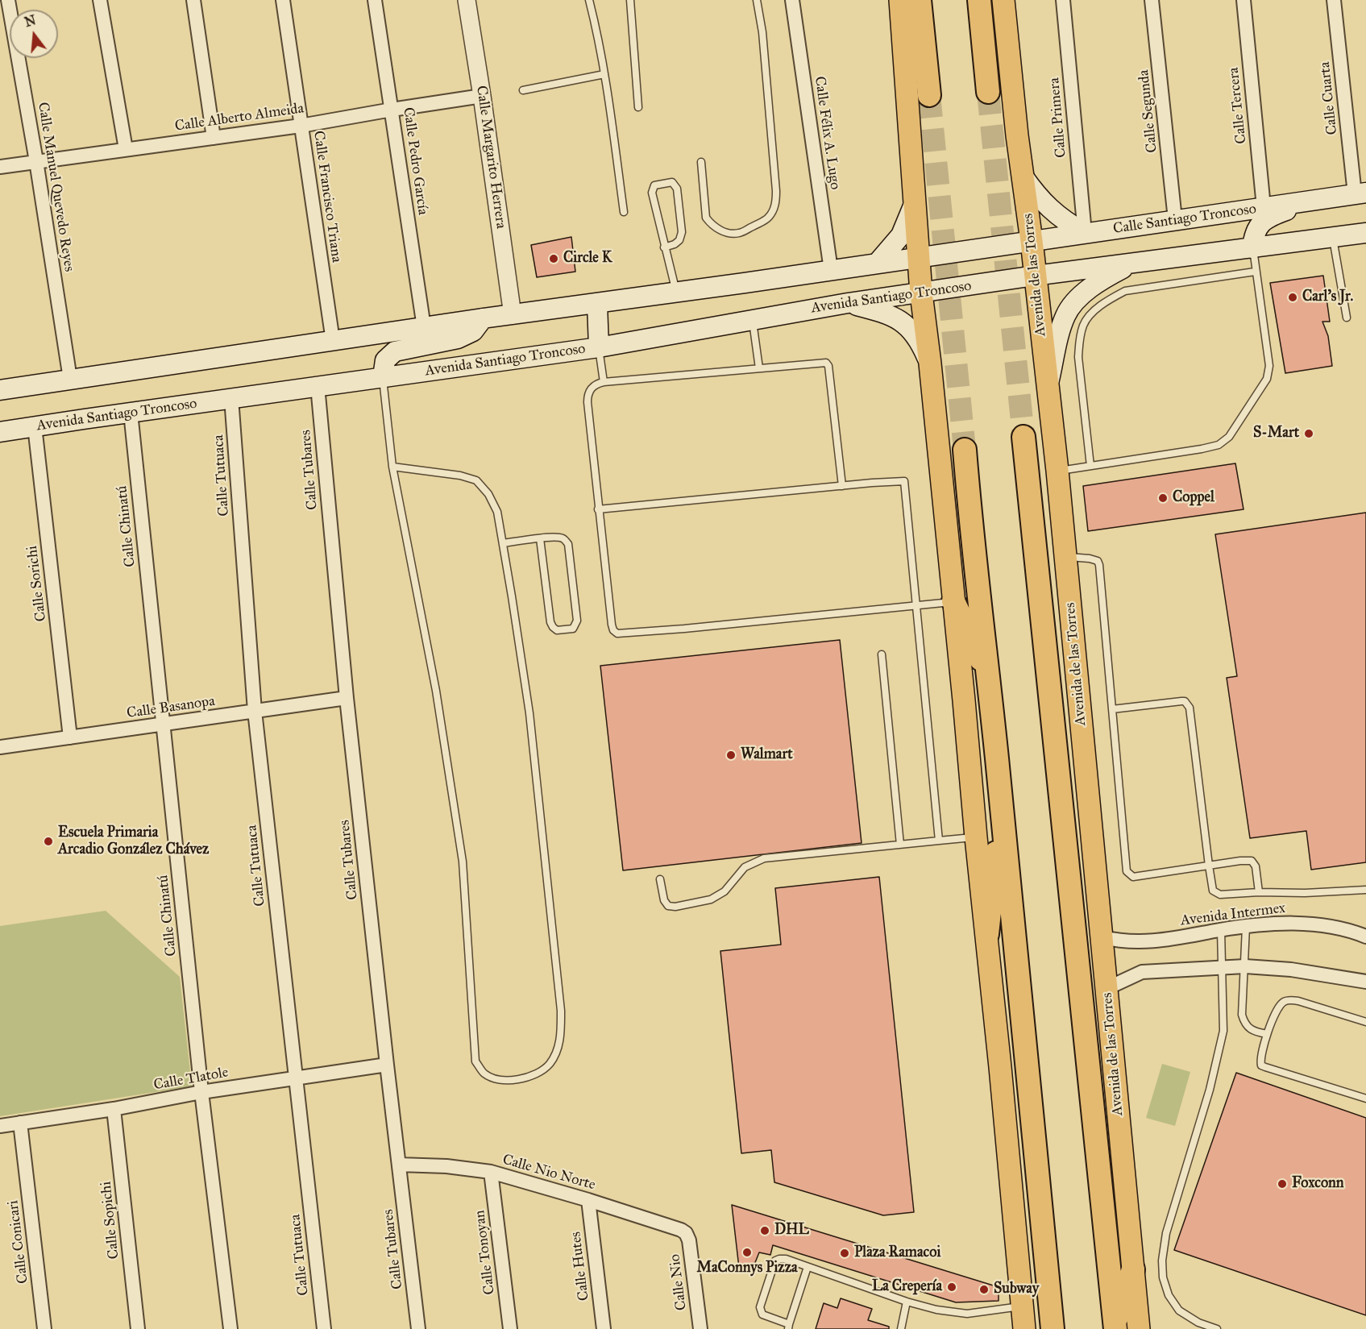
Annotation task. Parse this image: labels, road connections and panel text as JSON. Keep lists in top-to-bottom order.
{
  "streets": {
    "highway": ["Avenida de las Torres"],
    "main road": ["Calle Santiago Troncoso", "Avenida Santiago Troncoso"],
    "street": [
      "Calle Cuarta",
      "Calle Tercera",
      "Calle Segunda",
      "Calle Alberto Almeida",
      "Calle Primera",
      "Calle Félix A. Lugo",
      "Calle Margarito Herrera",
      "Calle Pedro García",
      "Calle Manuel Quevedo Reyes",
      "Calle Francisco Triana",
      "Calle Tubares",
      "Calle Tutuaca",
      "Calle Chinatú",
      "Calle Sorichi",
      "Calle Basanopa",
      "Avenida Intermex",
      "Calle Tlatole",
      "Calle Nio Norte",
      "Calle Sopichi",
      "Calle Conicari",
      "Calle Tonoyan",
      "Calle Hutes",
      "Calle Nio"
    ]
  },
  "crossings": [
    ["Calle Cuarta", "Calle Santiago Troncoso"],
    ["Calle Tercera", "Calle Santiago Troncoso"],
    ["Calle Segunda", "Calle Santiago Troncoso"],
    ["Calle Alberto Almeida", "Calle Margarito Herrera"],
    ["Calle Alberto Almeida", "Calle Pedro García"],
    ["Calle Alberto Almeida", "Calle Manuel Quevedo Reyes"],
    ["Calle Alberto Almeida", "Calle Francisco Triana"],
    ["Calle Primera", "Calle Santiago Troncoso"],
    ["Calle Santiago Troncoso", "Avenida de las Torres"],
    ["Avenida de las Torres", "Avenida Santiago Troncoso"],
    ["Avenida de las Torres", "Avenida Intermex"],
    ["Avenida Santiago Troncoso", "Calle Tubares"],
    ["Avenida Santiago Troncoso", "Calle Tutuaca"],
    ["Avenida Santiago Troncoso", "Calle Chinatú"],
    ["Avenida Santiago Troncoso", "Calle Sorichi"],
    ["Calle Tubares", "Calle Basanopa"],
    ["Calle Tubares", "Calle Tlatole"],
    ["Calle Tubares", "Calle Nio Norte"],
    ["Calle Tutuaca", "Calle Basanopa"],
    ["Calle Tutuaca", "Calle Tlatole"],
    ["Calle Chinatú", "Calle Basanopa"],
    ["Calle Chinatú", "Calle Tlatole"],
    ["Calle Sorichi", "Calle Basanopa"],
    ["Calle Tlatole", "Calle Sopichi"],
    ["Calle Tlatole", "Calle Conicari"],
    ["Calle Nio Norte", "Calle Tonoyan"],
    ["Calle Nio Norte", "Calle Hutes"],
    ["Calle Nio Norte", "Calle Nio"]
  ],
  "places": [
    "Circle K",
    "Carl's Jr.",
    "S-Mart",
    "Coppel",
    "Walmart",
    "Escuela Primaria Arcadio González Chávez",
    "Foxconn",
    "DHL",
    "MaConnys Pizza",
    "Plaza Ramacoi",
    "La Crepería",
    "Subway"
  ],
  "north": "top"
}
